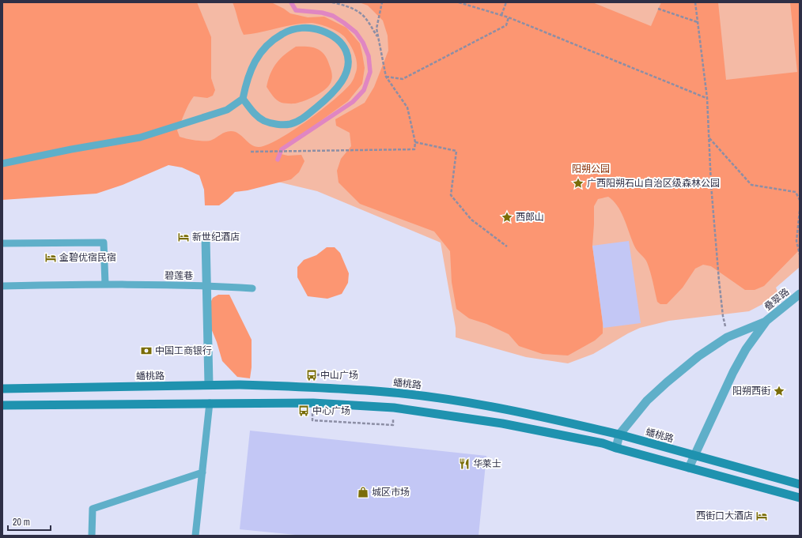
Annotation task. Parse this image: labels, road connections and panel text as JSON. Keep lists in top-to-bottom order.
{
  "streets": {
    "main road": ["蟠桃路"],
    "street": ["叠翠路"],
    "lane": ["碧莲巷"]
  },
  "parks": ["阳朔公园"],
  "places": {
    "place": ["广西阳朔石山自治区级森林公园", "西郎山", "阳朔西街"],
    "hotel": ["新世纪酒店", "金碧优宿民宿", "西街口大酒店"],
    "bank": ["中国工商银行"],
    "bus stop": ["中山广场", "中心广场"],
    "restaurant": ["华莱士"],
    "shop": ["城区市场"]
  },
  "scale_bar": "20 m"
}
